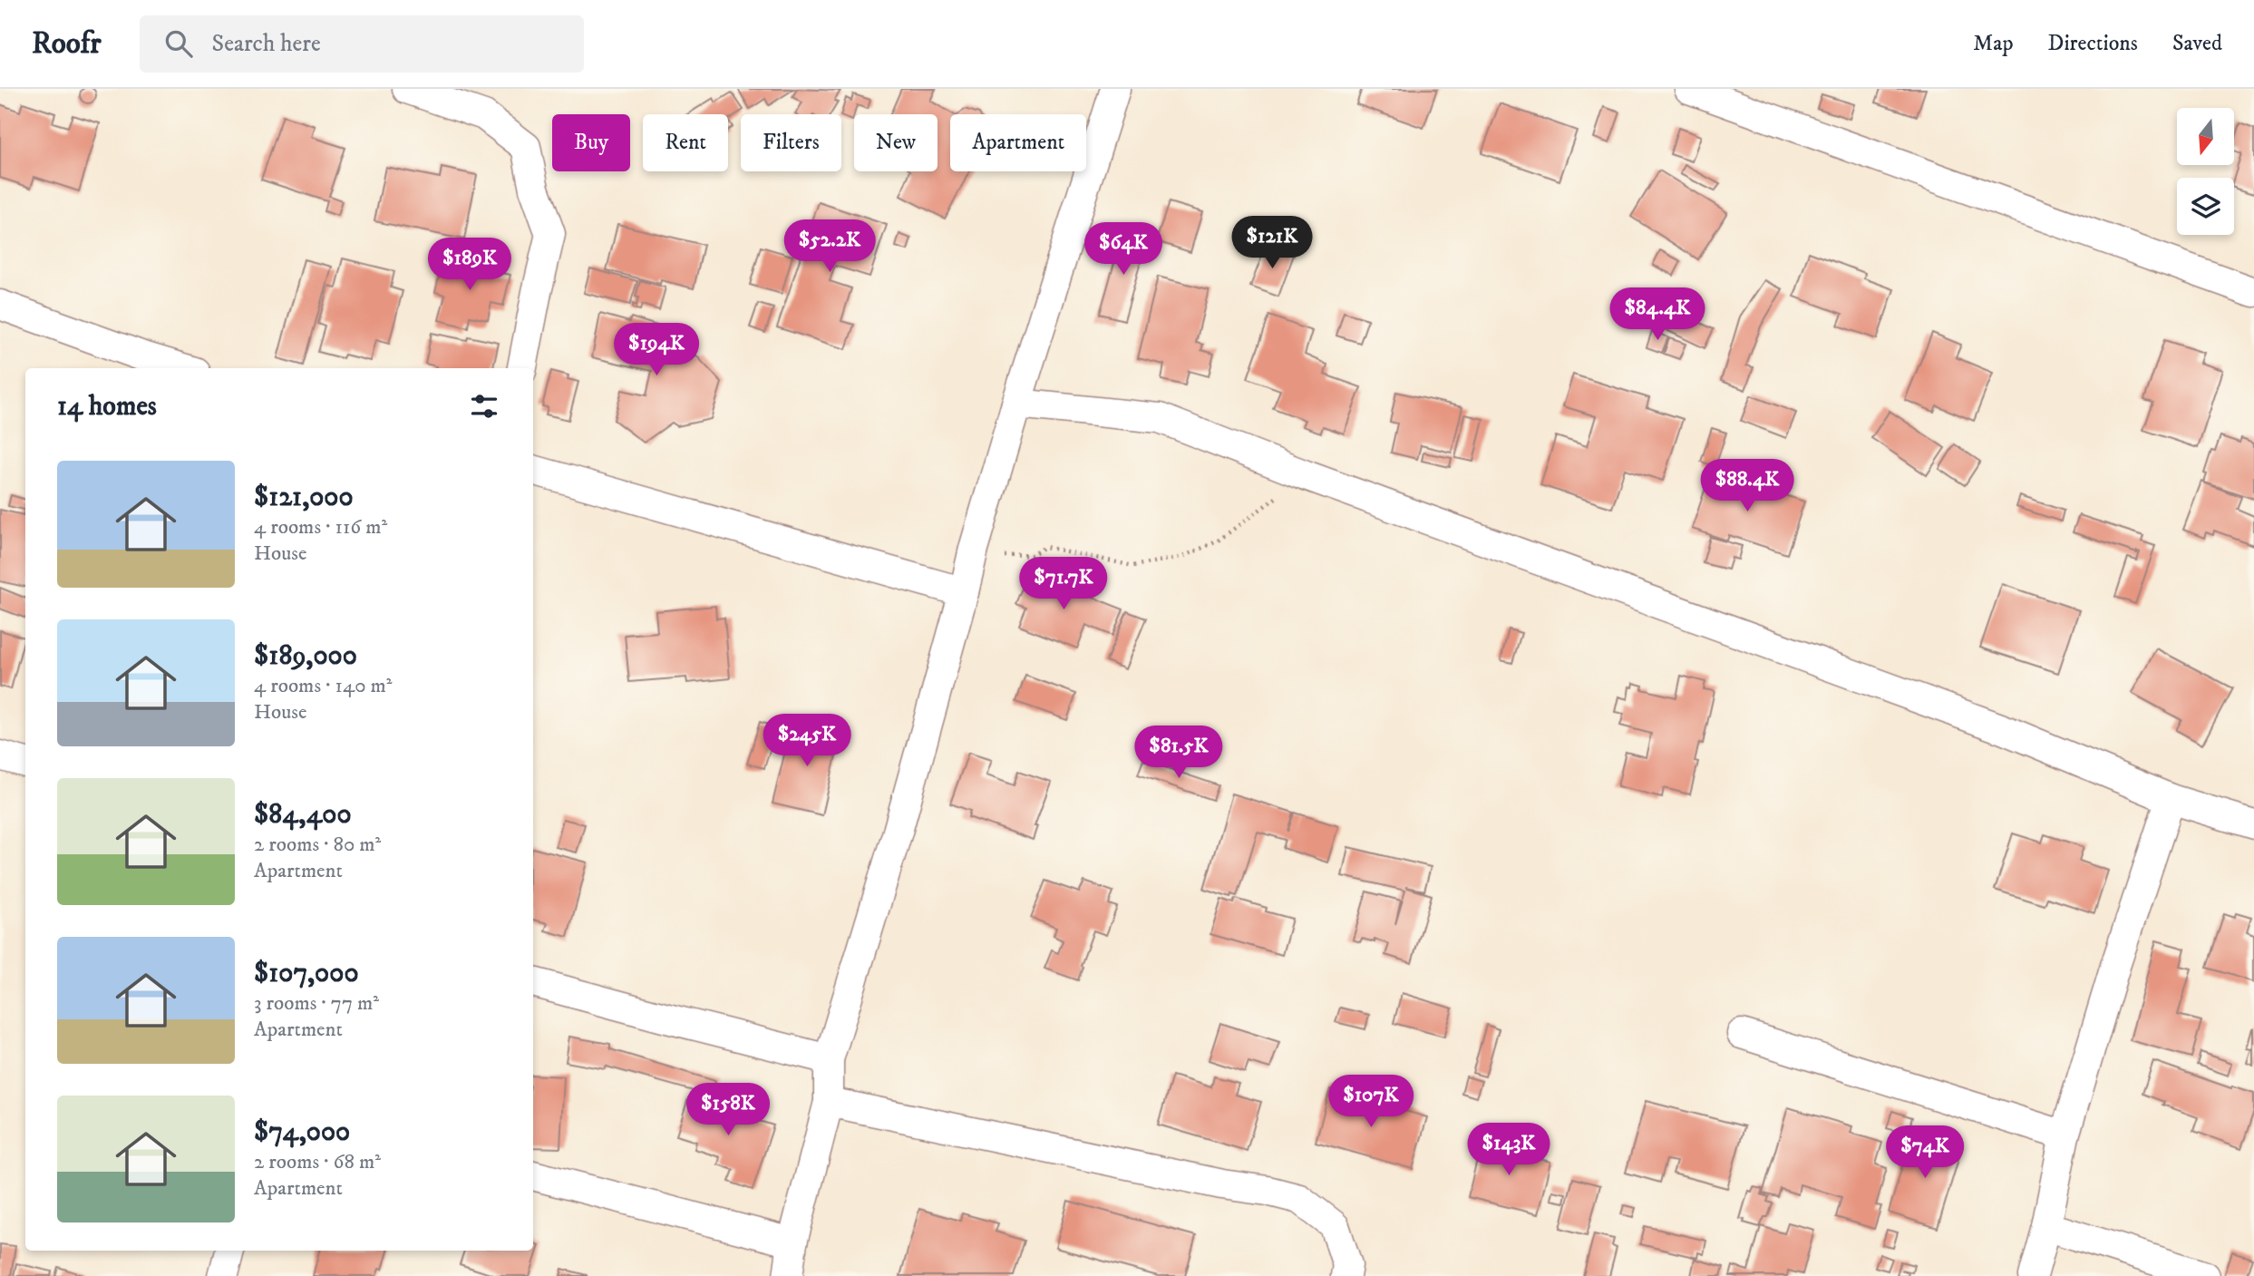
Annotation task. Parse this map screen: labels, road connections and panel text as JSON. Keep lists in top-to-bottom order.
{
  "north": "bottom",
  "page": {
    "header": "Roofr",
    "search": "Search here",
    "nav": ["Map", "Directions", "Saved"],
    "chip": [
      "Buy",
      "Rent",
      "Filters",
      "New",
      "Apartment"
    ],
    "price": [
      "$121K",
      "$52.2K",
      "$64K",
      "$189K",
      "$84.4K",
      "$194K",
      "$88.4K",
      "$71.7K",
      "$245K",
      "$81.5K",
      "$107K",
      "$158K",
      "$143K",
      "$74K"
    ],
    "heading": "14 homes",
    "list": [
      {
        "name": "$121,000",
        "note": "4 rooms · 116 m² · House"
      },
      {
        "name": "$189,000",
        "note": "4 rooms · 140 m² · House"
      },
      {
        "name": "$84,400",
        "note": "2 rooms · 80 m² · Apartment"
      },
      {
        "name": "$107,000",
        "note": "3 rooms · 77 m² · Apartment"
      },
      {
        "name": "$74,000",
        "note": "2 rooms · 68 m² · Apartment"
      }
    ]
  }
}
